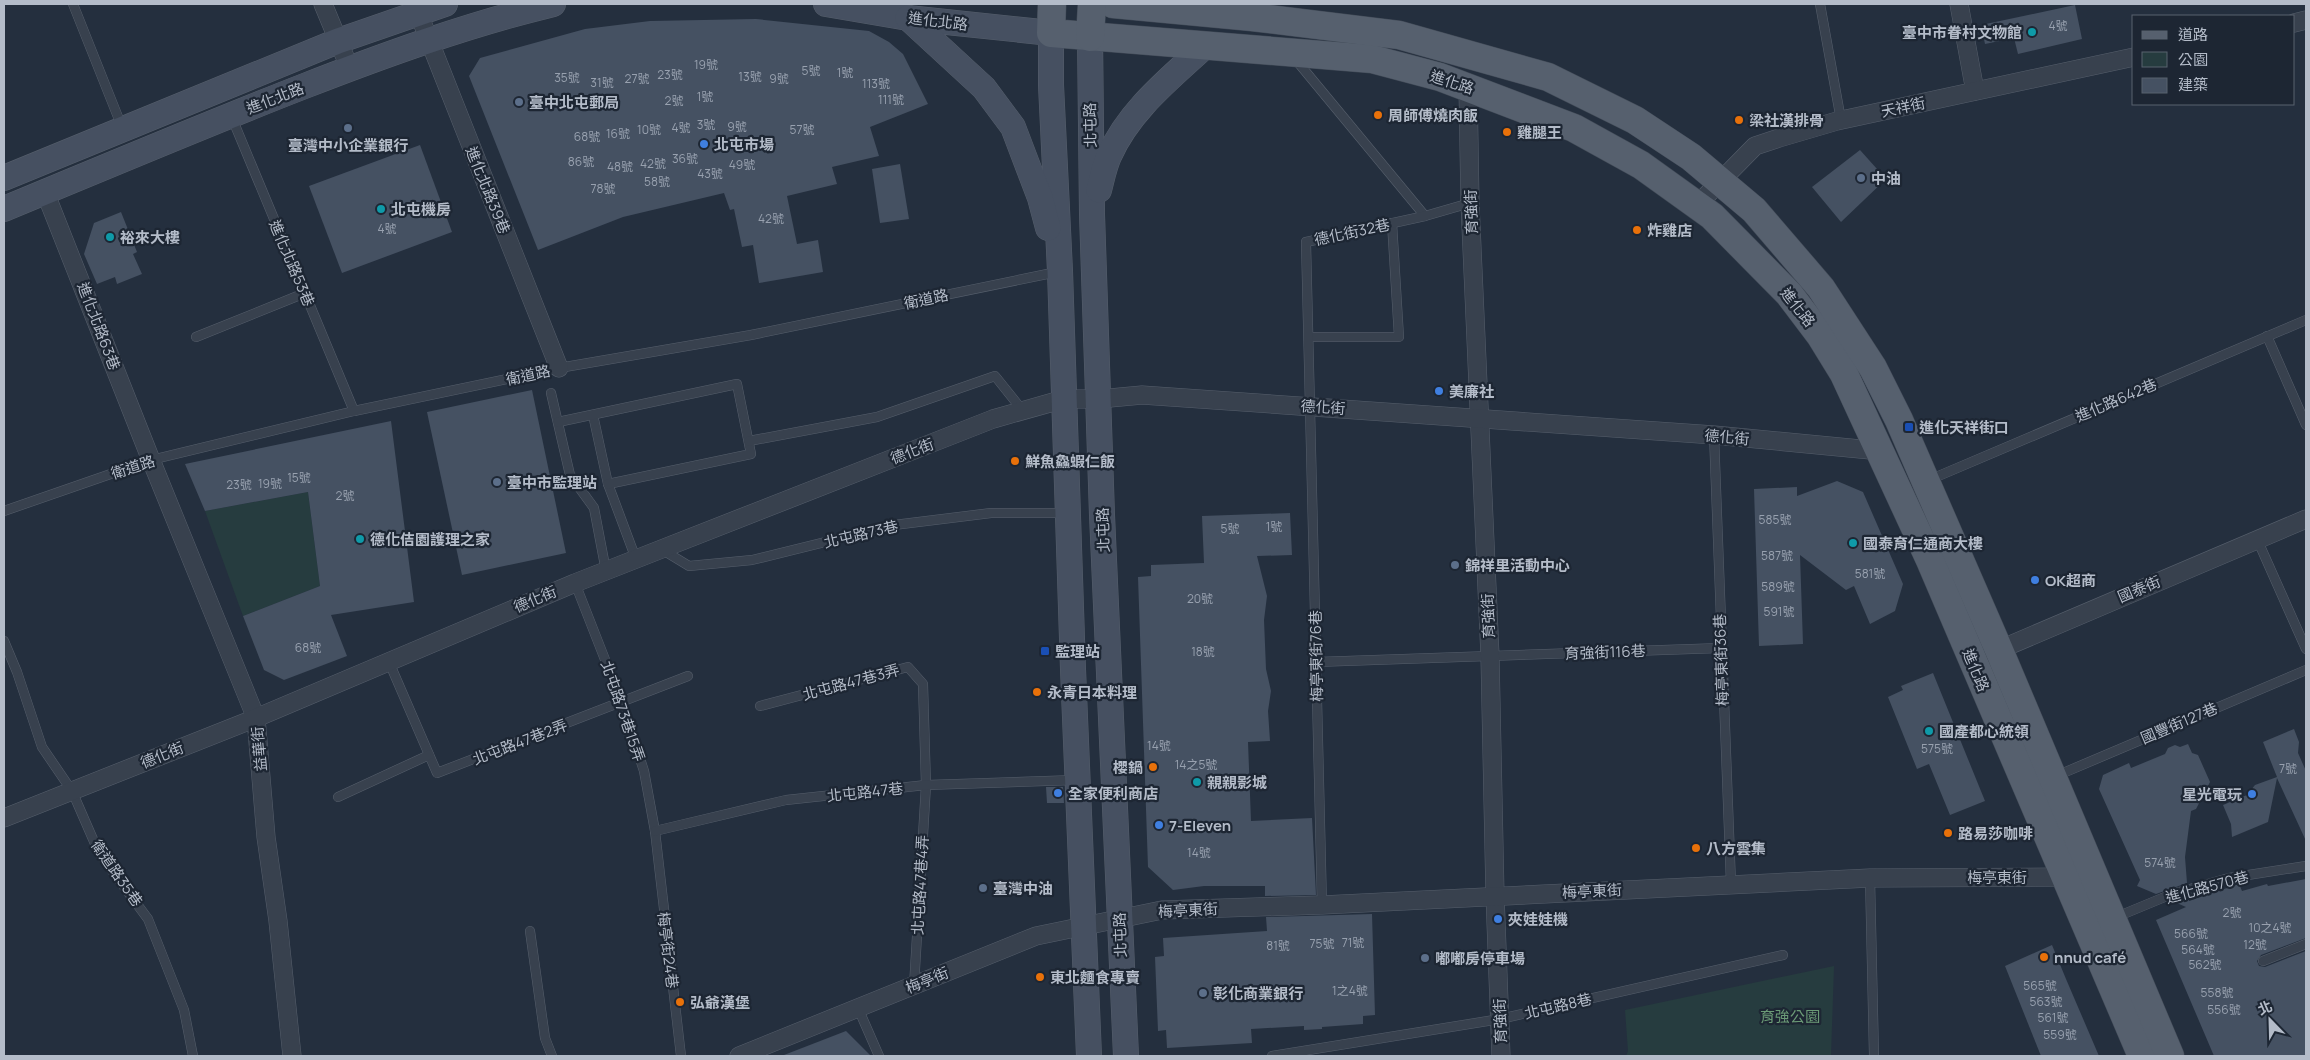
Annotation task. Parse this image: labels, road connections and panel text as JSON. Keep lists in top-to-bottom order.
{
  "streets": {
    "main road": ["進化北路", "進化路", "北屯路"],
    "street": [
      "天祥街",
      "進化北路39巷",
      "育強街",
      "進化北路63巷",
      "德化街",
      "國泰街",
      "益華街",
      "梅亭東街",
      "梅亭街"
    ],
    "lane": [
      "德化街32巷",
      "進化北路53巷",
      "衛道路",
      "進化路642巷",
      "北屯路73巷",
      "育強街116巷",
      "梅亭東街76巷",
      "梅亭東街36巷",
      "北屯路47巷3弄",
      "北屯路73巷15弄",
      "國豐街127巷",
      "北屯路47巷2弄",
      "北屯路47巷",
      "衛道路35巷",
      "北屯路47巷4弄",
      "進化路570巷",
      "梅亭街24巷",
      "北屯路8巷"
    ]
  },
  "crossings": [
    ["進化北路", "進化路"],
    ["進化北路", "進化北路39巷"],
    ["進化北路", "進化北路53巷"],
    ["進化北路", "進化北路63巷"],
    ["進化路", "天祥街"],
    ["進化路", "北屯路"],
    ["進化路", "育強街"],
    ["進化路", "進化路642巷"],
    ["進化路", "德化街"],
    ["進化路", "國泰街"],
    ["進化路", "國豐街127巷"],
    ["進化路", "梅亭東街"],
    ["進化路", "進化路570巷"],
    ["北屯路", "德化街"],
    ["北屯路", "梅亭東街"],
    ["北屯路", "梅亭街"],
    ["進化北路39巷", "衛道路"],
    ["育強街", "德化街32巷"],
    ["育強街", "德化街"],
    ["育強街", "育強街116巷"],
    ["育強街", "梅亭東街"],
    ["育強街", "北屯路8巷"],
    ["德化街32巷", "德化街"],
    ["德化街32巷", "梅亭東街76巷"],
    ["進化北路53巷", "衛道路"],
    ["衛道路", "進化北路63巷"],
    ["衛道路", "益華街"],
    ["進化北路63巷", "益華街"],
    ["德化街", "北屯路73巷"],
    ["德化街", "梅亭東街76巷"],
    ["德化街", "梅亭東街36巷"],
    ["德化街", "北屯路73巷15弄"],
    ["德化街", "北屯路47巷2弄"],
    ["德化街", "益華街"],
    ["德化街", "衛道路35巷"],
    ["育強街116巷", "梅亭東街76巷"],
    ["育強街116巷", "梅亭東街36巷"],
    ["梅亭東街76巷", "梅亭東街"],
    ["梅亭東街36巷", "梅亭東街"],
    ["北屯路47巷3弄", "北屯路47巷"],
    ["北屯路47巷3弄", "北屯路47巷4弄"],
    ["北屯路73巷15弄", "北屯路47巷2弄"],
    ["北屯路73巷15弄", "北屯路47巷"],
    ["北屯路73巷15弄", "梅亭街24巷"],
    ["北屯路47巷", "北屯路47巷4弄"],
    ["梅亭東街", "梅亭街"],
    ["北屯路47巷4弄", "梅亭街"]
  ],
  "parks": ["育強公園"],
  "places": {
    "other": [
      "臺中市眷村文物館",
      "臺中北屯郵局",
      "周師傅燒肉飯",
      "梁社漢排骨",
      "臺灣中小企業銀行",
      "雞腿王",
      "北屯市場",
      "中油",
      "北屯機房",
      "炸雞店",
      "裕來大樓",
      "美廉社",
      "鮮魚鱻蝦仁飯",
      "臺中市監理站",
      "德化佶園護理之家",
      "國泰育仁通商大樓",
      "錦祥里活動中心",
      "OK超商",
      "永青日本料理",
      "國產都心統領",
      "櫻鍋",
      "親親影城",
      "全家便利商店",
      "星光電玩",
      "7-Eleven",
      "路易莎咖啡",
      "八方雲集",
      "臺灣中油",
      "夾娃娃機",
      "nnud café",
      "嘟嘟房停車場",
      "東北麵食專賣",
      "彰化商業銀行",
      "弘爺漢堡"
    ],
    "transit": ["進化天祥街口", "監理站"]
  },
  "house_numbers": [
    "4號",
    "19號",
    "5號",
    "1號",
    "23號",
    "13號",
    "35號",
    "27號",
    "9號",
    "31號",
    "113號",
    "1號",
    "111號",
    "2號",
    "3號",
    "9號",
    "4號",
    "10號",
    "57號",
    "16號",
    "68號",
    "36號",
    "86號",
    "42號",
    "49號",
    "48號",
    "43號",
    "58號",
    "78號",
    "42號",
    "4號",
    "15號",
    "19號",
    "23號",
    "2號",
    "585號",
    "1號",
    "5號",
    "587號",
    "581號",
    "589號",
    "20號",
    "591號",
    "68號",
    "18號",
    "14號",
    "575號",
    "14之5號",
    "7號",
    "14號",
    "574號",
    "2號",
    "10之4號",
    "566號",
    "71號",
    "75號",
    "12號",
    "81號",
    "564號",
    "562號",
    "565號",
    "1之4號",
    "558號",
    "563號",
    "556號",
    "561號",
    "559號"
  ],
  "legend": ["道路", "公園", "建築"],
  "north": "top left"
}
